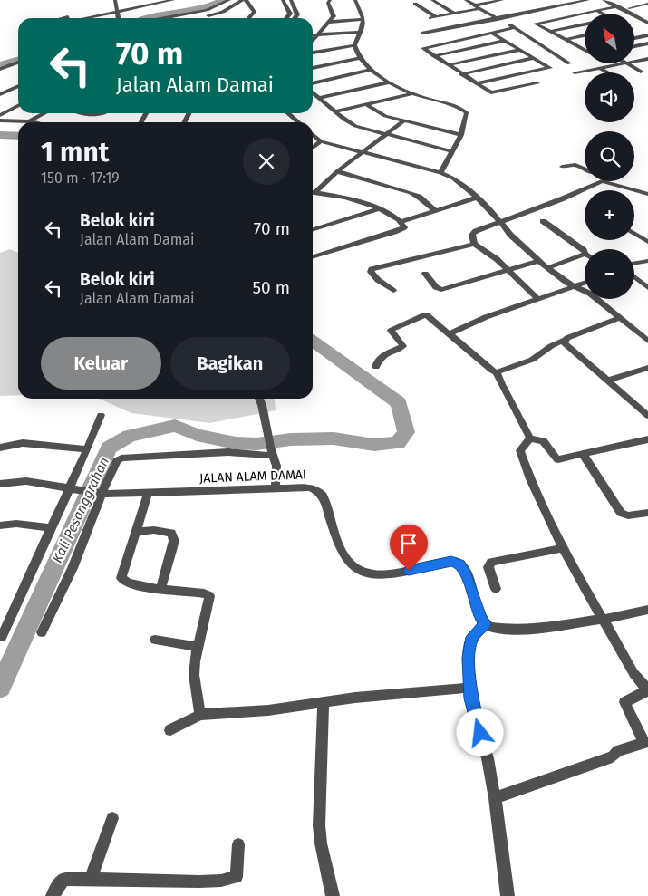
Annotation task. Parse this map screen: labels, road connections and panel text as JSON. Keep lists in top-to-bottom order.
{
  "streets": {
    "street": ["JALAN ALAM DAMAI"]
  },
  "water": ["Kali Pesanggrahan"],
  "north": "top left",
  "page": {
    "map_buttons": ["+", "−"],
    "turn": ["70 m", "Jalan Alam Damai"],
    "heading": ["1 mnt", "150 m · 17:19"],
    "list": [
      {
        "name": "Belok kiri",
        "note": "Jalan Alam Damai",
        "value": "70 m"
      },
      {
        "name": "Belok kiri",
        "note": "Jalan Alam Damai",
        "value": "50 m"
      }
    ],
    "buttons": ["Keluar", "Bagikan"]
  }
}
